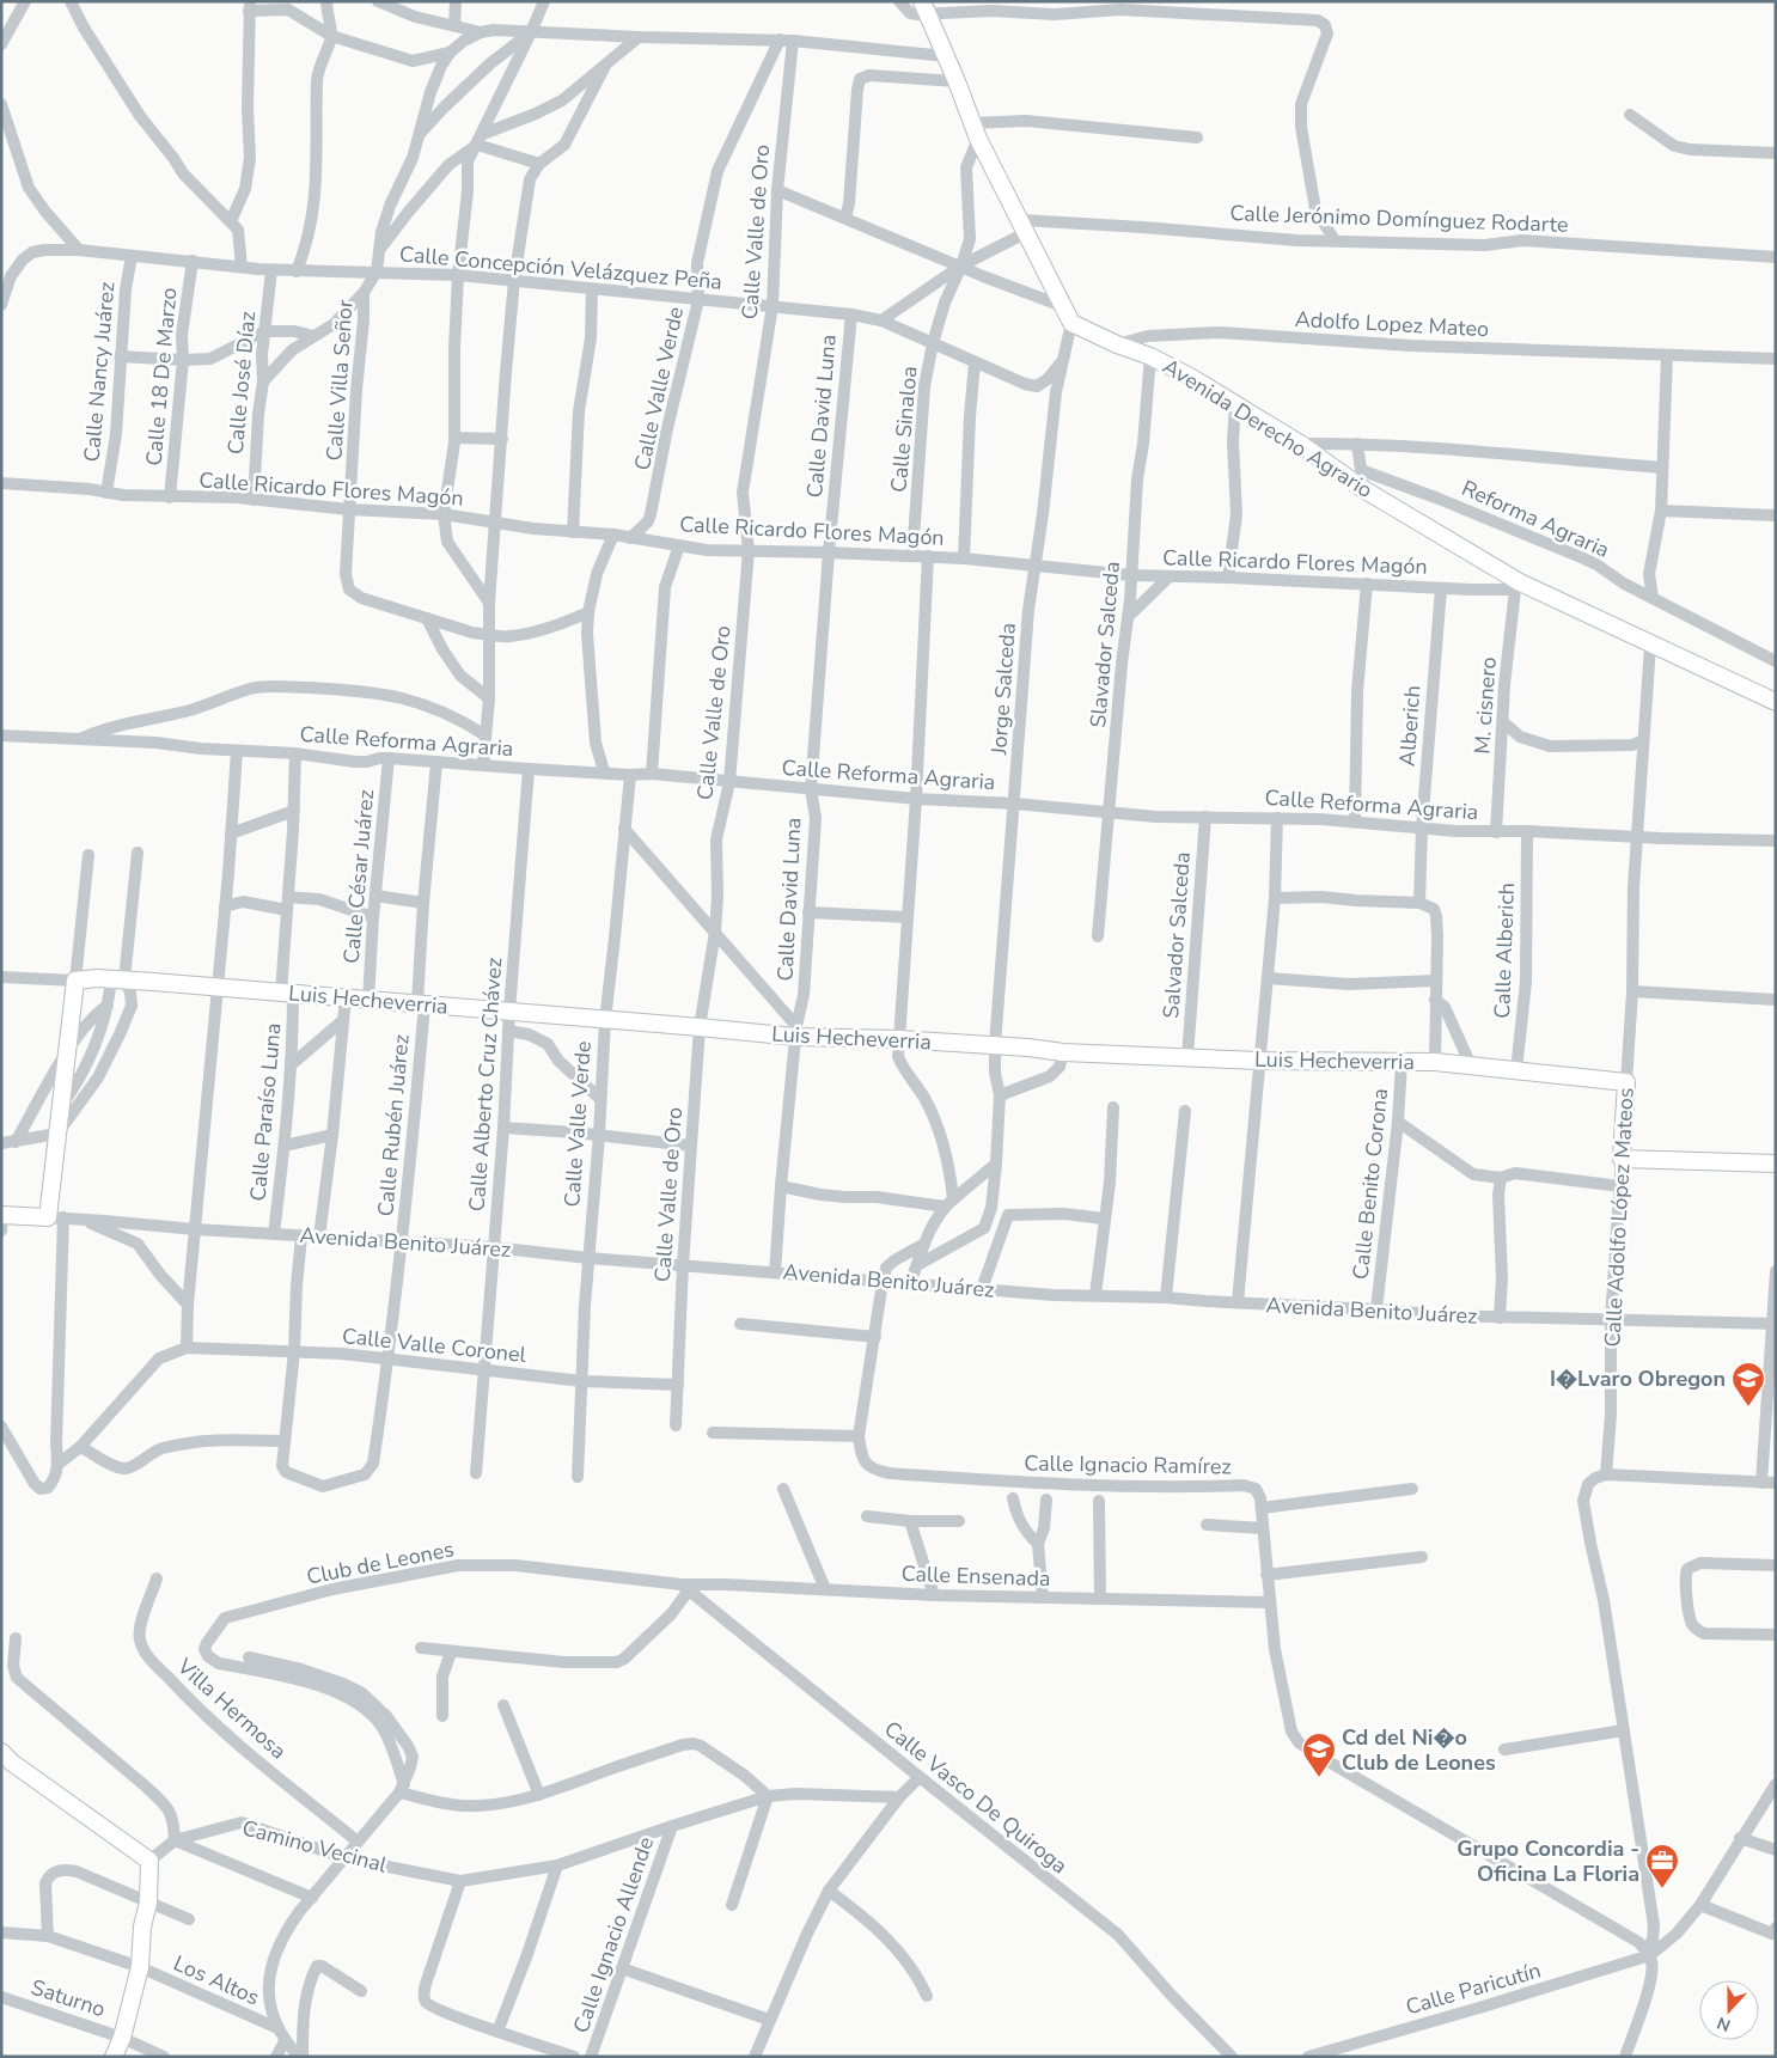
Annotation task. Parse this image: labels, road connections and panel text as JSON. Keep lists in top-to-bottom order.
{
  "streets": {
    "street": [
      "Calle Jerónimo Domínguez Rodarte",
      "Calle Valle de Oro",
      "Calle Concepción Velázquez Peña",
      "Adolfo Lopez Mateo",
      "Calle Nancy Juárez",
      "Calle 18 De Marzo",
      "Calle Villa Señor",
      "Calle José Díaz",
      "Calle Valle Verde",
      "Calle David Luna",
      "Avenida Derecho Agrario",
      "Calle Sinaloa",
      "Calle Ricardo Flores Magón",
      "Reforma Agraria",
      "Slavador Salceda",
      "Jorge Salceda",
      "M. cisnero",
      "Alberich",
      "Calle Reforma Agraria",
      "Calle César Juárez",
      "Salvador Salceda",
      "Calle Alberich",
      "Luis Hecheverria",
      "Calle Alberto Cruz Chávez",
      "Calle Paraíso Luna",
      "Calle Rubén Juárez",
      "Calle Benito Corona",
      "Calle Adolfo López Mateos",
      "Avenida Benito Juárez",
      "Calle Valle Coronel",
      "Calle Ignacio Ramírez",
      "Club de Leones",
      "Calle Ensenada",
      "Villa Hermosa",
      "Calle Vasco De Quiroga",
      "Camino Vecinal",
      "Calle Ignacio Allende",
      "Los Altos",
      "Calle Paricutín",
      "Saturno"
    ]
  },
  "crossings": [
    ["Calle Valle de Oro", "Calle Concepción Velázquez Peña"],
    ["Calle Valle de Oro", "Calle Ricardo Flores Magón"],
    ["Calle Valle de Oro", "Calle Reforma Agraria"],
    ["Calle Valle de Oro", "Luis Hecheverria"],
    ["Calle Valle de Oro", "Avenida Benito Juárez"],
    ["Calle Valle de Oro", "Calle Valle Coronel"],
    ["Calle Concepción Velázquez Peña", "Calle Nancy Juárez"],
    ["Calle Concepción Velázquez Peña", "Calle 18 De Marzo"],
    ["Calle Concepción Velázquez Peña", "Calle Villa Señor"],
    ["Calle Concepción Velázquez Peña", "Calle José Díaz"],
    ["Calle Concepción Velázquez Peña", "Calle Valle Verde"],
    ["Calle Concepción Velázquez Peña", "Calle David Luna"],
    ["Calle Concepción Velázquez Peña", "Calle Sinaloa"],
    ["Calle Concepción Velázquez Peña", "Jorge Salceda"],
    ["Adolfo Lopez Mateo", "Avenida Derecho Agrario"],
    ["Calle Nancy Juárez", "Calle Ricardo Flores Magón"],
    ["Calle 18 De Marzo", "Calle Ricardo Flores Magón"],
    ["Calle Villa Señor", "Calle Ricardo Flores Magón"],
    ["Calle José Díaz", "Calle Ricardo Flores Magón"],
    ["Calle Valle Verde", "Calle Ricardo Flores Magón"],
    ["Calle Valle Verde", "Calle Reforma Agraria"],
    ["Calle Valle Verde", "Luis Hecheverria"],
    ["Calle Valle Verde", "Avenida Benito Juárez"],
    ["Calle Valle Verde", "Calle Valle Coronel"],
    ["Calle David Luna", "Calle Ricardo Flores Magón"],
    ["Calle David Luna", "Calle Reforma Agraria"],
    ["Calle David Luna", "Luis Hecheverria"],
    ["Calle David Luna", "Avenida Benito Juárez"],
    ["Avenida Derecho Agrario", "Calle Ricardo Flores Magón"],
    ["Avenida Derecho Agrario", "Slavador Salceda"],
    ["Avenida Derecho Agrario", "Jorge Salceda"],
    ["Avenida Derecho Agrario", "M. cisnero"],
    ["Avenida Derecho Agrario", "Calle Adolfo López Mateos"],
    ["Calle Sinaloa", "Calle Ricardo Flores Magón"],
    ["Calle Ricardo Flores Magón", "Slavador Salceda"],
    ["Calle Ricardo Flores Magón", "Jorge Salceda"],
    ["Calle Ricardo Flores Magón", "M. cisnero"],
    ["Calle Ricardo Flores Magón", "Alberich"],
    ["Slavador Salceda", "Calle Reforma Agraria"],
    ["Jorge Salceda", "Calle Reforma Agraria"],
    ["Jorge Salceda", "Luis Hecheverria"],
    ["M. cisnero", "Calle Reforma Agraria"],
    ["Alberich", "Calle Reforma Agraria"],
    ["Calle Reforma Agraria", "Calle César Juárez"],
    ["Calle Reforma Agraria", "Salvador Salceda"],
    ["Calle Reforma Agraria", "Calle Alberich"],
    ["Calle Reforma Agraria", "Calle Alberto Cruz Chávez"],
    ["Calle Reforma Agraria", "Calle Paraíso Luna"],
    ["Calle Reforma Agraria", "Calle Rubén Juárez"],
    ["Calle Reforma Agraria", "Calle Adolfo López Mateos"],
    ["Calle César Juárez", "Luis Hecheverria"],
    ["Salvador Salceda", "Luis Hecheverria"],
    ["Calle Alberich", "Luis Hecheverria"],
    ["Luis Hecheverria", "Calle Alberto Cruz Chávez"],
    ["Luis Hecheverria", "Calle Paraíso Luna"],
    ["Luis Hecheverria", "Calle Rubén Juárez"],
    ["Luis Hecheverria", "Calle Benito Corona"],
    ["Luis Hecheverria", "Calle Adolfo López Mateos"],
    ["Calle Alberto Cruz Chávez", "Avenida Benito Juárez"],
    ["Calle Alberto Cruz Chávez", "Calle Valle Coronel"],
    ["Calle Paraíso Luna", "Avenida Benito Juárez"],
    ["Calle Rubén Juárez", "Avenida Benito Juárez"],
    ["Calle Rubén Juárez", "Calle Valle Coronel"],
    ["Calle Benito Corona", "Avenida Benito Juárez"],
    ["Calle Adolfo López Mateos", "Avenida Benito Juárez"],
    ["Club de Leones", "Calle Ensenada"],
    ["Club de Leones", "Calle Vasco De Quiroga"],
    ["Calle Ensenada", "Calle Vasco De Quiroga"],
    ["Camino Vecinal", "Calle Ignacio Allende"]
  ],
  "places": {
    "school or university": ["I�Lvaro Obregon", "Cd del Ni�o Club de Leones"],
    "office": ["Grupo Concordia - Oficina La Floria"]
  },
  "north": "bottom"
}
